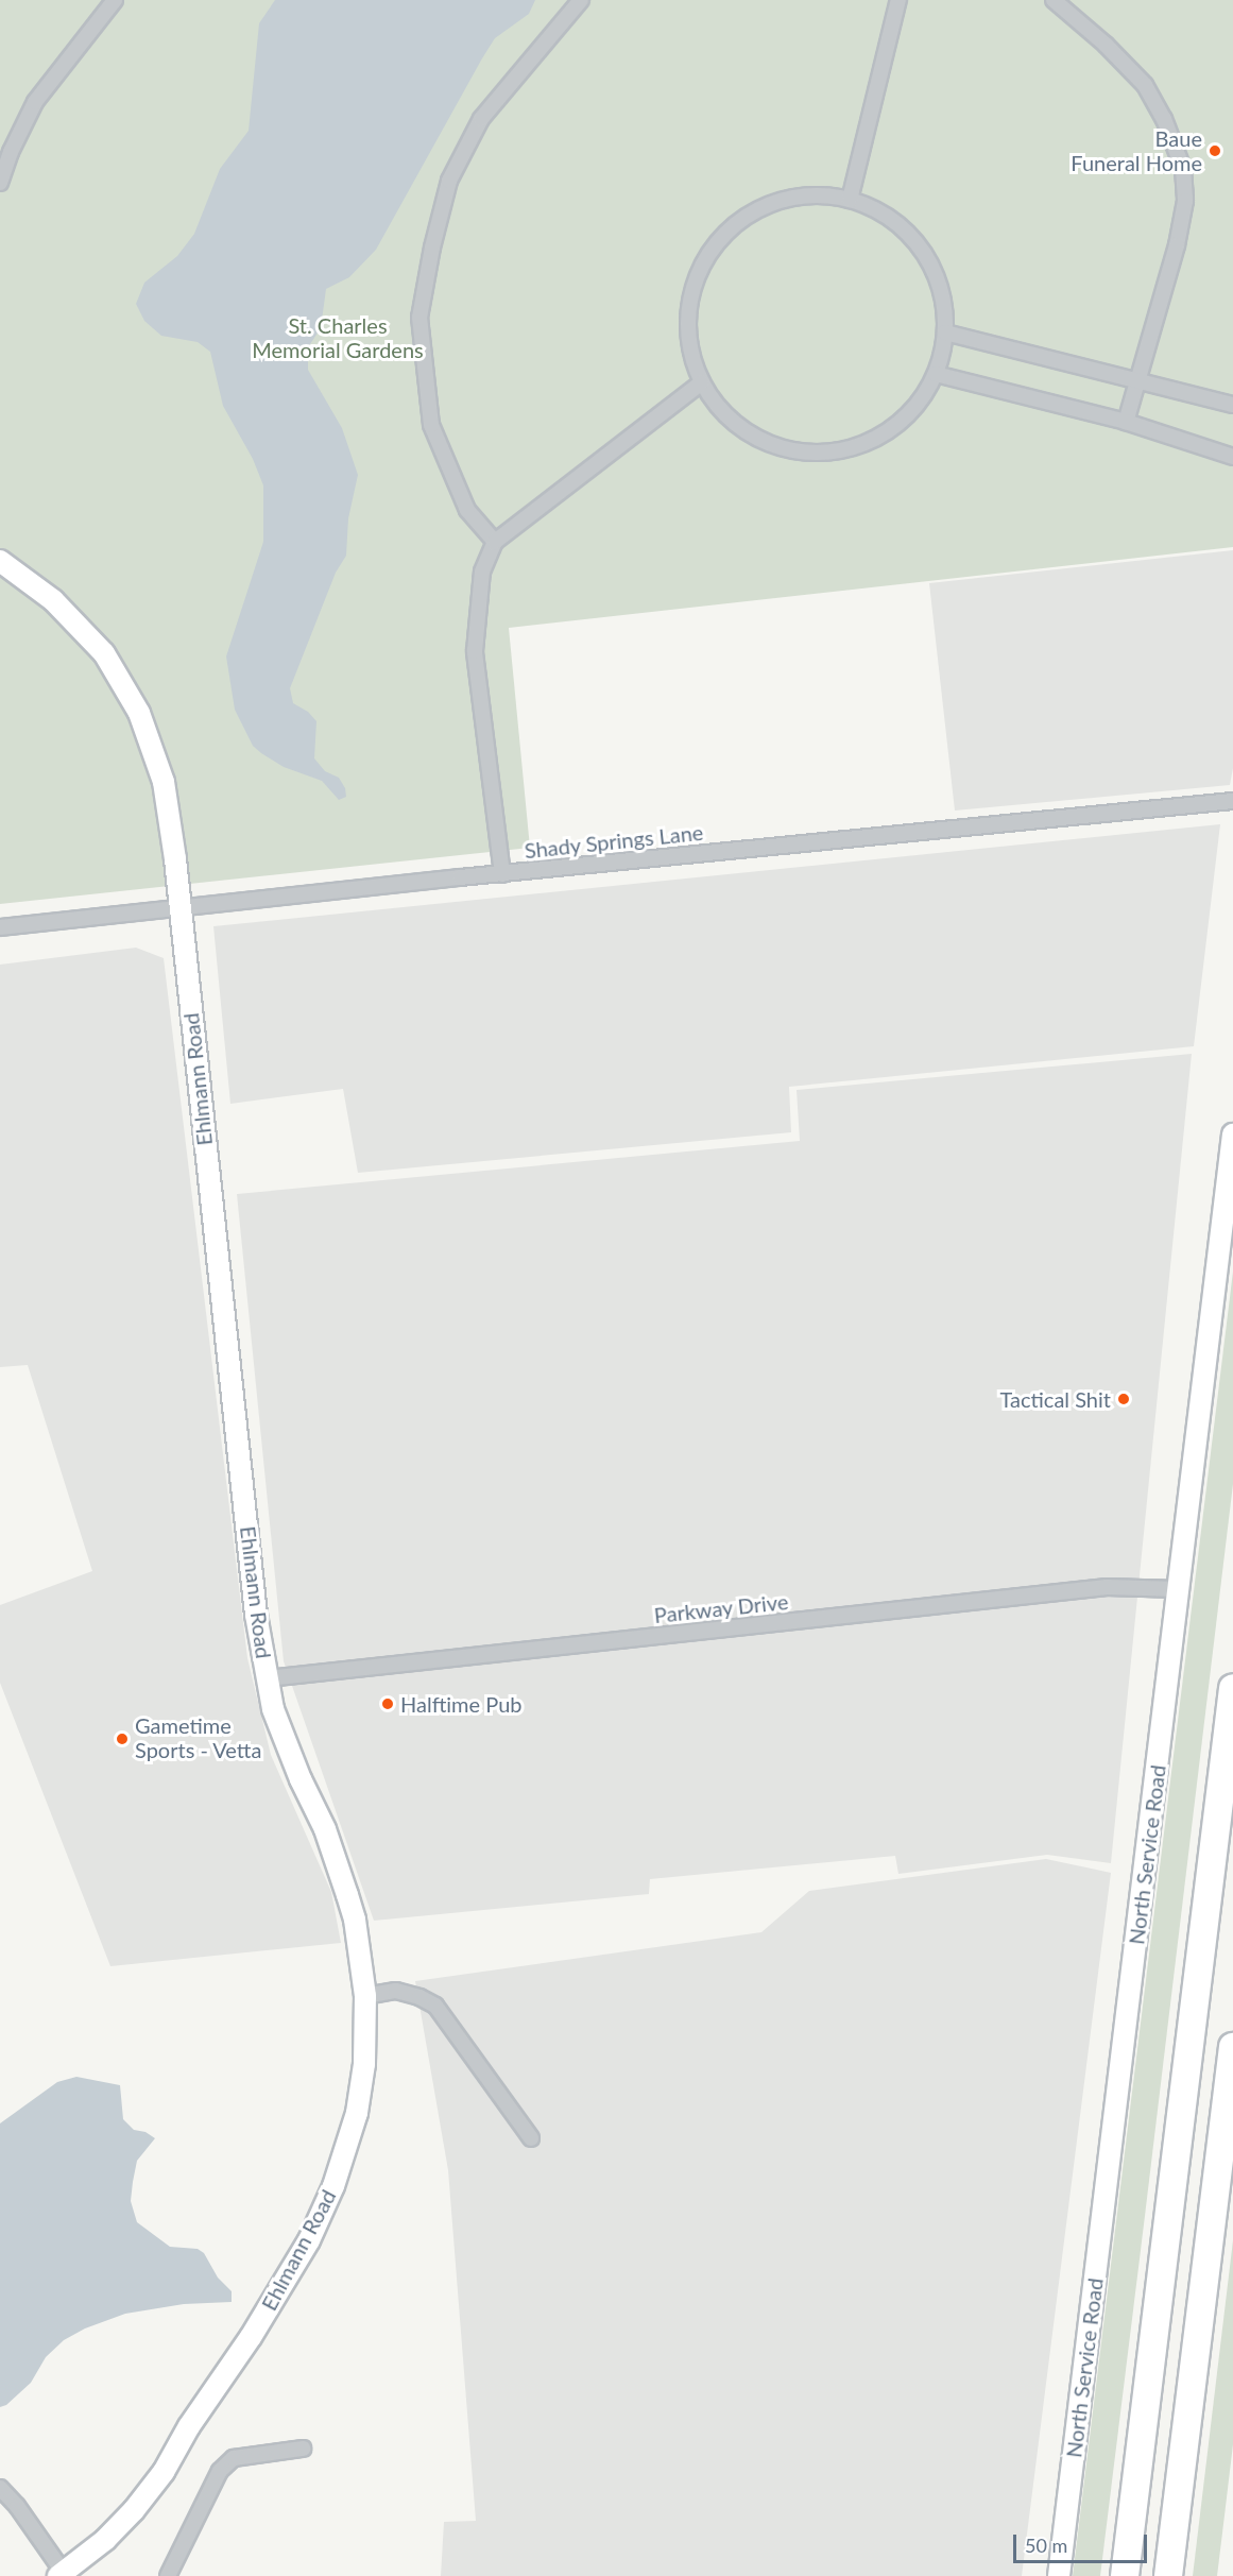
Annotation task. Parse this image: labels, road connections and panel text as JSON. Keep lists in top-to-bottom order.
{
  "streets": {
    "street": [
      "Shady Springs Lane",
      "Ehlmann Road",
      "Parkway Drive",
      "North Service Road"
    ]
  },
  "crossings": [
    ["Shady Springs Lane", "Ehlmann Road"],
    ["Ehlmann Road", "Parkway Drive"],
    ["Parkway Drive", "North Service Road"]
  ],
  "parks": ["St. Charles Memorial Gardens"],
  "places": [
    "Baue Funeral Home",
    "Tactical Shit",
    "Halftime Pub",
    "Gametime Sports - Vetta"
  ],
  "scale_bar": "50 m"
}
